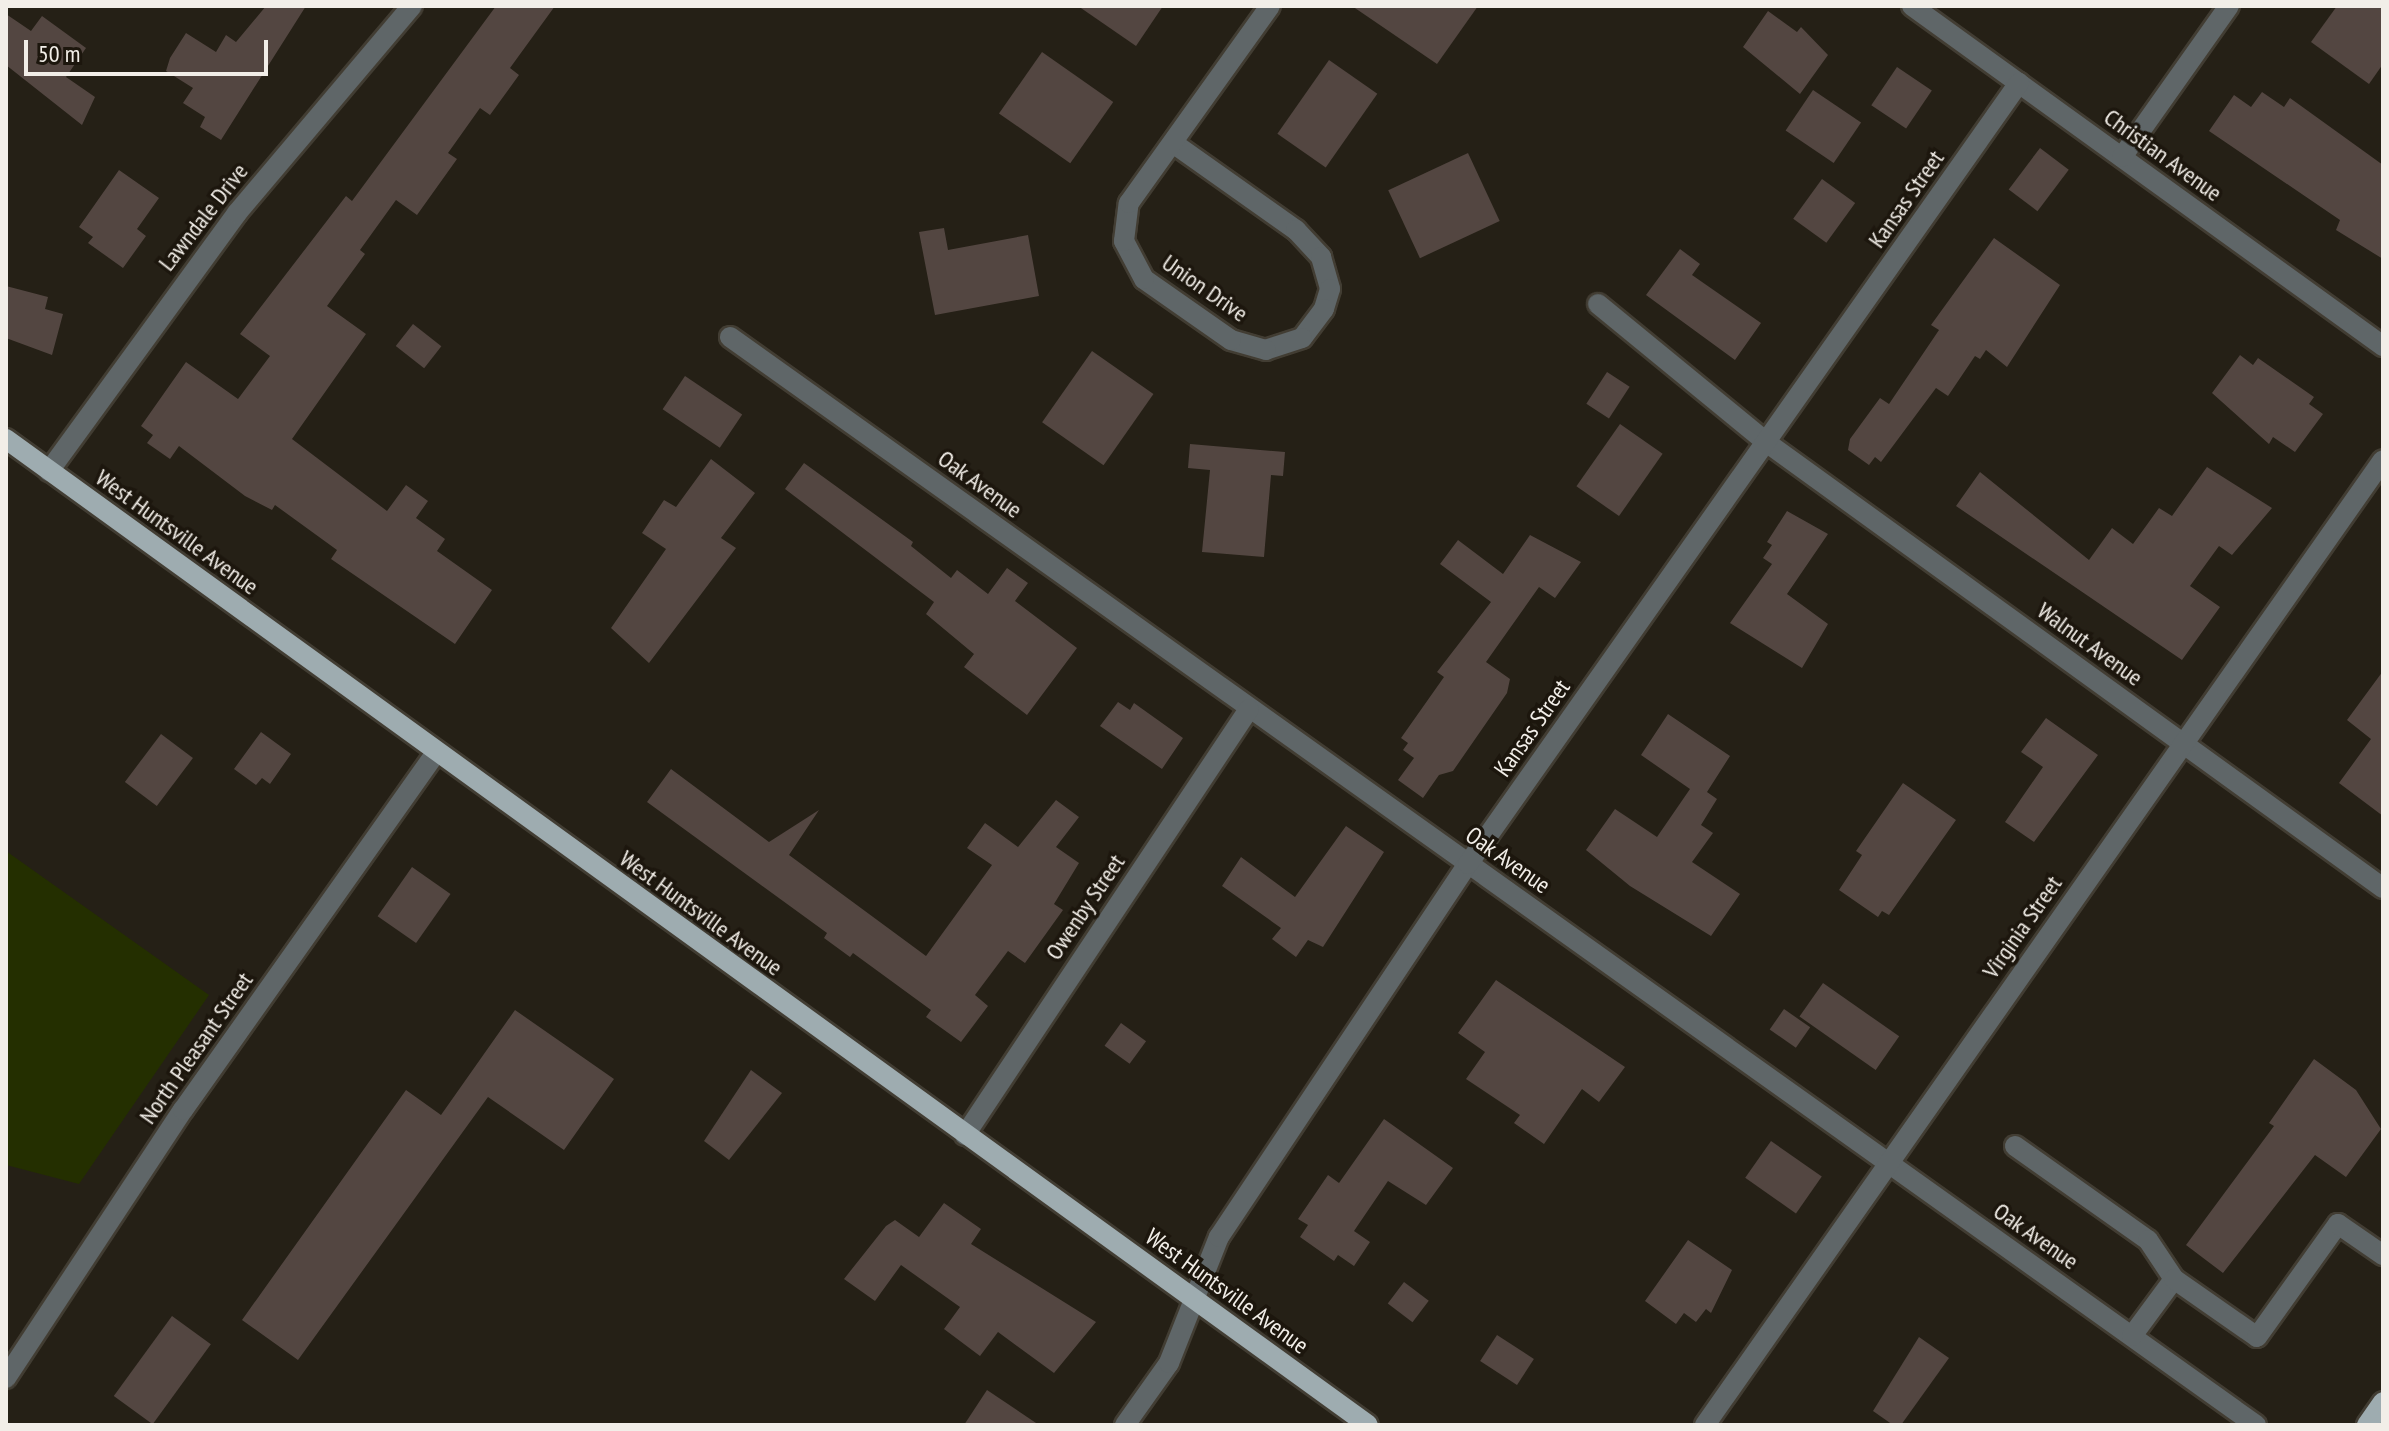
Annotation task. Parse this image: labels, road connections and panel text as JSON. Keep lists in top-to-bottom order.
{
  "streets": {
    "main road": ["West Huntsville Avenue"],
    "street": [
      "Christian Avenue",
      "Kansas Street",
      "Lawndale Drive",
      "Union Drive",
      "Oak Avenue",
      "Walnut Avenue",
      "Owenby Street",
      "Virginia Street",
      "North Pleasant Street"
    ]
  },
  "crossings": [
    ["Christian Avenue", "Kansas Street"],
    ["Kansas Street", "Oak Avenue"],
    ["Kansas Street", "West Huntsville Avenue"],
    ["Kansas Street", "Walnut Avenue"],
    ["Lawndale Drive", "West Huntsville Avenue"],
    ["Oak Avenue", "Owenby Street"],
    ["Oak Avenue", "Virginia Street"],
    ["West Huntsville Avenue", "Owenby Street"],
    ["West Huntsville Avenue", "North Pleasant Street"],
    ["Walnut Avenue", "Virginia Street"]
  ],
  "scale_bar": "50 m"
}
